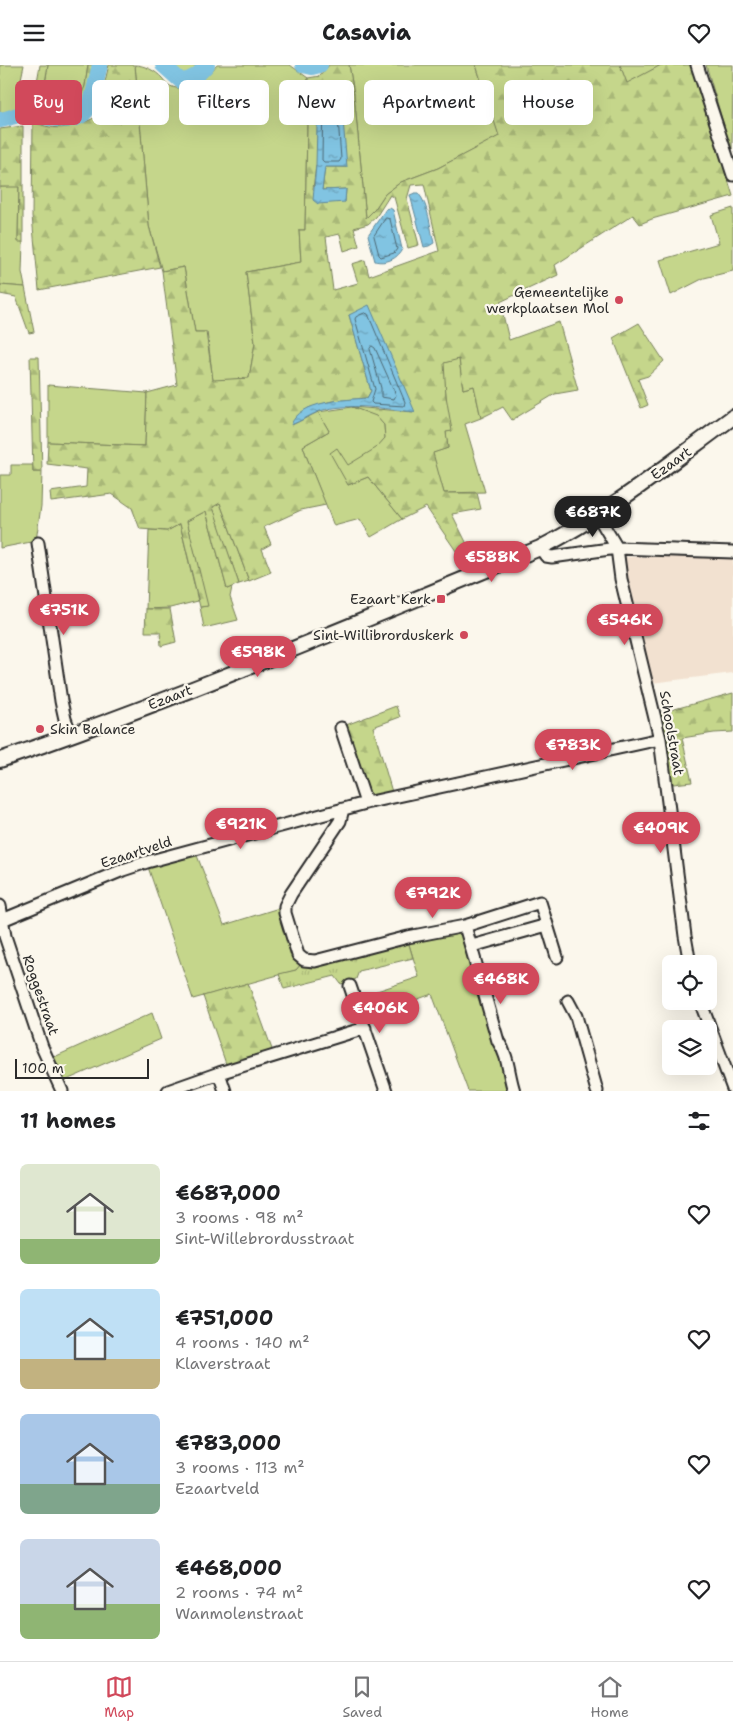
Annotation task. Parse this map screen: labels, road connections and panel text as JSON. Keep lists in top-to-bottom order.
{
  "streets": {
    "main road": ["Ezaart"],
    "street": ["Schoolstraat", "Ezaartveld", "Roggestraat"]
  },
  "crossings": [
    ["Ezaart", "Schoolstraat"],
    ["Schoolstraat", "Ezaartveld"],
    ["Ezaartveld", "Roggestraat"]
  ],
  "places": {
    "other": ["Gemeentelijke werkplaatsen Mol", "Sint-Willibrorduskerk", "Skin Balance"],
    "transit": ["Ezaart Kerk"]
  },
  "scale_bar": "100 m",
  "page": {
    "header": "Casavia",
    "chip": [
      "Buy",
      "Rent",
      "Filters",
      "New",
      "Apartment",
      "House"
    ],
    "price": [
      "€687K",
      "€588K",
      "€751K",
      "€546K",
      "€598K",
      "€783K",
      "€921K",
      "€409K",
      "€792K",
      "€468K",
      "€406K"
    ],
    "scale": "100 m",
    "heading": "11 homes",
    "list": [
      {
        "name": "€687,000",
        "note": "3 rooms · 98 m² · Sint-Willebrordusstraat"
      },
      {
        "name": "€751,000",
        "note": "4 rooms · 140 m² · Klaverstraat"
      },
      {
        "name": "€783,000",
        "note": "3 rooms · 113 m² · Ezaartveld"
      },
      {
        "name": "€468,000",
        "note": "2 rooms · 74 m² · Wanmolenstraat"
      }
    ],
    "tabs": ["Map", "Saved", "Home"]
  }
}
